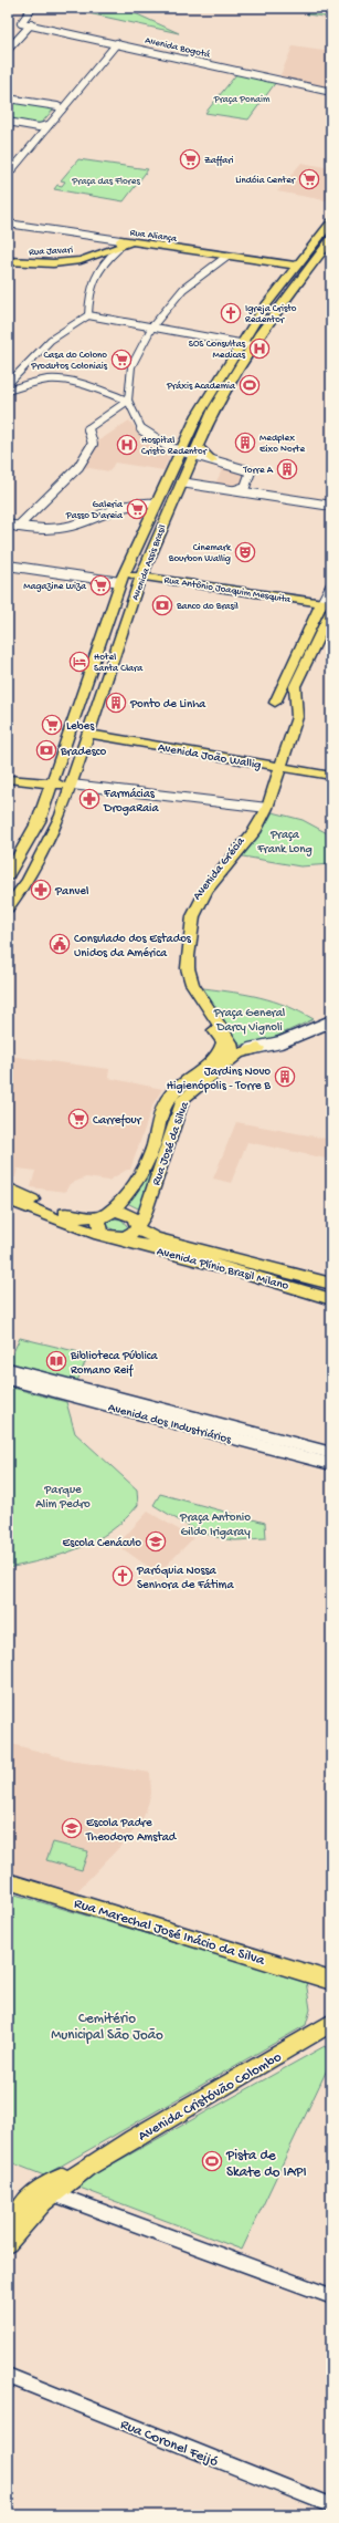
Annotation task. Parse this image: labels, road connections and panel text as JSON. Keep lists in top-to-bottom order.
{
  "streets": {
    "main road": [
      "Rua Aliança",
      "Rua Javari",
      "Avenida Assis Brasil",
      "Rua Antônio Joaquim Mesquita",
      "Avenida João Wallig",
      "Avenida Grécia",
      "Rua José da Silva",
      "Avenida Plínio Brasil Milano",
      "Rua Marechal José Inácio da Silva",
      "Avenida Cristóvão Colombo"
    ],
    "street": ["Avenida Bogotá", "Avenida dos Industriários", "Rua Coronel Feijó"]
  },
  "crossings": [
    ["Rua Aliança", "Rua Javari"],
    ["Rua Aliança", "Avenida Assis Brasil"],
    ["Avenida Assis Brasil", "Rua Antônio Joaquim Mesquita"],
    ["Avenida Assis Brasil", "Avenida João Wallig"],
    ["Rua Antônio Joaquim Mesquita", "Avenida Grécia"],
    ["Avenida João Wallig", "Avenida Grécia"],
    ["Avenida Grécia", "Rua José da Silva"],
    ["Rua José da Silva", "Avenida Plínio Brasil Milano"]
  ],
  "parks": [
    "Praça Ponaim",
    "Praça das Flores",
    "Praça Frank Long",
    "Praça General Darcy Vignoli",
    "Parque Alim Pedro",
    "Praça Antonio Gildo Irigaray",
    "Cemitério Municipal São João"
  ],
  "places": {
    "supermarket": [
      "Zaffari",
      "Lindóia Center",
      "Casa do Colono Produtos Coloniais",
      "Galeria Passo D'areia",
      "Magazine Luiza",
      "Lebes",
      "Carrefour"
    ],
    "church": ["Igreja Cristo Redentor", "Paróquia Nossa Senhora de Fátima"],
    "hospital": ["SOS Consultas Medicas", "Hospital Cristo Redentor"],
    "sports": ["Práxis Academia", "Pista de Skate do IAPI"],
    "building": [
      "Medplex Eixo Norte",
      "Torre A",
      "Ponto de Linha",
      "Jardins Novo Higienópolis - Torre B"
    ],
    "theatre": ["Cinemark Bourbon Wallig"],
    "bank": ["Banco do Brasil", "Bradesco"],
    "hotel": ["Hotel Santa Clara"],
    "pharmacy": ["Farmácias DrogaRaia", "Panvel"],
    "public building": ["Consulado dos Estados Unidos da América"],
    "library": ["Biblioteca Pública Romano Reif"],
    "school or university": ["Escola Cenáculo", "Escola Padre Theodoro Amstad"]
  }
}
